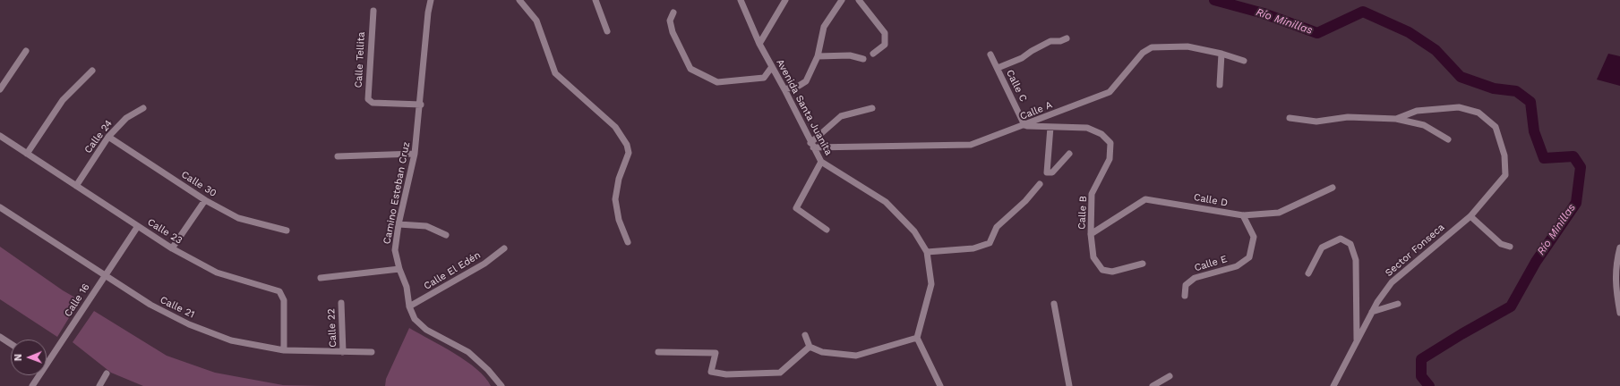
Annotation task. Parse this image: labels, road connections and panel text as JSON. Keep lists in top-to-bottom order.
{
  "streets": {
    "street": [
      "Calle Tellita",
      "Calle C",
      "Avenida Santa Juanita",
      "Calle A",
      "Calle 24",
      "Calle 30",
      "Camino Esteban Cruz",
      "Calle D",
      "Calle B",
      "Calle 23",
      "Sector Fonseca",
      "Calle E",
      "Calle El Edén",
      "Calle 16",
      "Calle 21",
      "Calle 22"
    ]
  },
  "crossings": [
    ["Calle Tellita", "Camino Esteban Cruz"],
    ["Calle C", "Calle A"],
    ["Calle C", "Calle B"],
    ["Avenida Santa Juanita", "Calle A"],
    ["Calle A", "Calle B"],
    ["Calle 24", "Calle 30"],
    ["Calle 24", "Calle 23"],
    ["Camino Esteban Cruz", "Calle El Edén"],
    ["Calle D", "Calle B"],
    ["Calle D", "Calle E"],
    ["Calle 23", "Calle 16"],
    ["Calle 23", "Calle 21"],
    ["Calle 16", "Calle 21"],
    ["Calle 21", "Calle 22"]
  ],
  "water": ["Río Minillas"],
  "north": "left"
}
